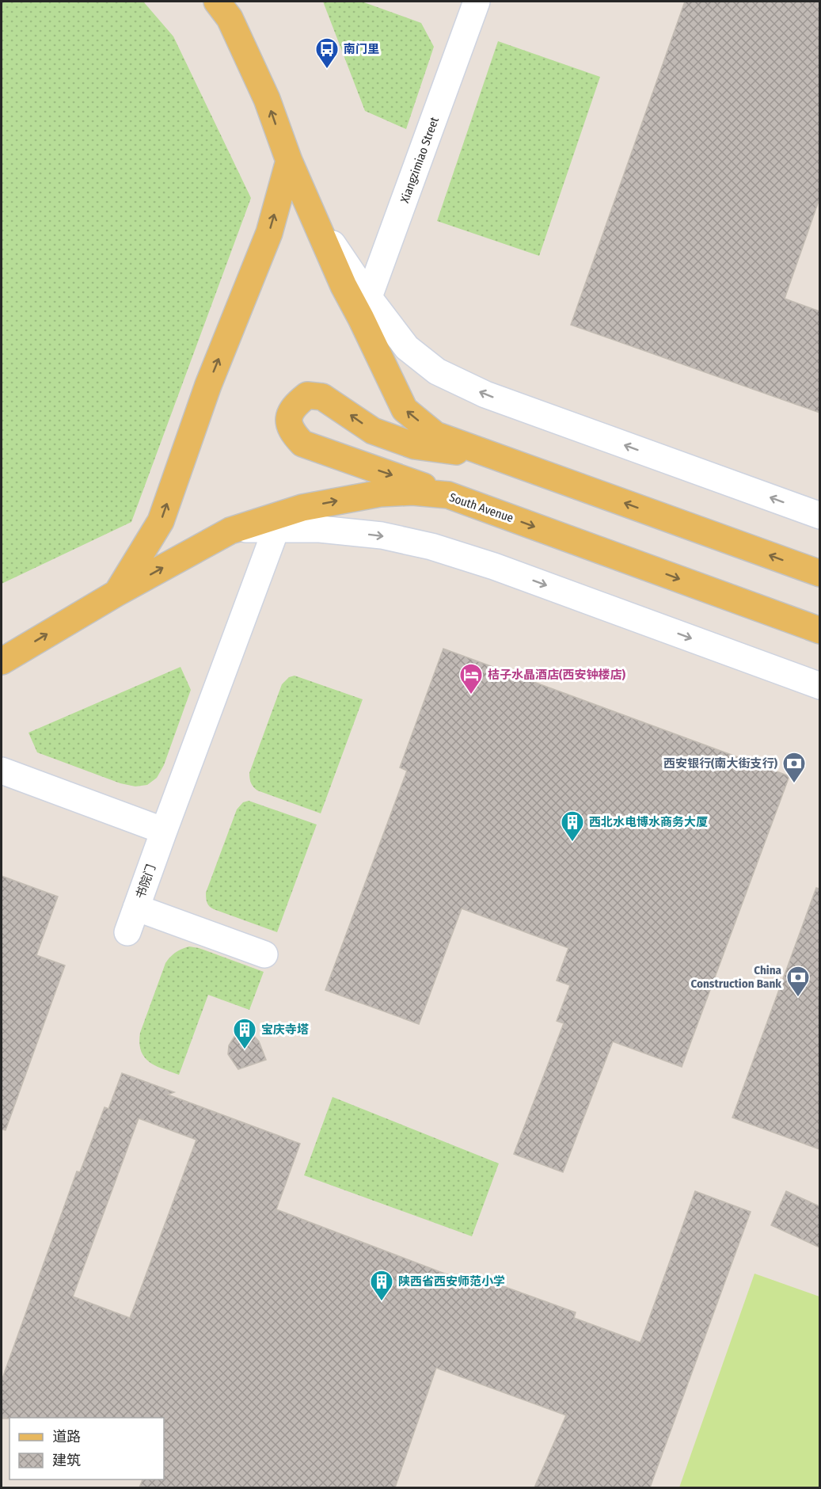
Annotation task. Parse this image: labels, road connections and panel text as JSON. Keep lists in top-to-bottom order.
{
  "streets": {
    "main road": ["South Avenue"],
    "street": ["Xiangzimiao Street", "书院门"]
  },
  "places": {
    "bus stop": ["南门里"],
    "hotel": ["桔子水晶酒店(西安钟楼店)"],
    "bank": ["西安银行(南大街支行)", "China Construction Bank"],
    "building": ["西北水电博水商务大厦", "宝庆寺塔", "陕西省西安师范小学"]
  },
  "legend": ["道路", "建筑"]
}
